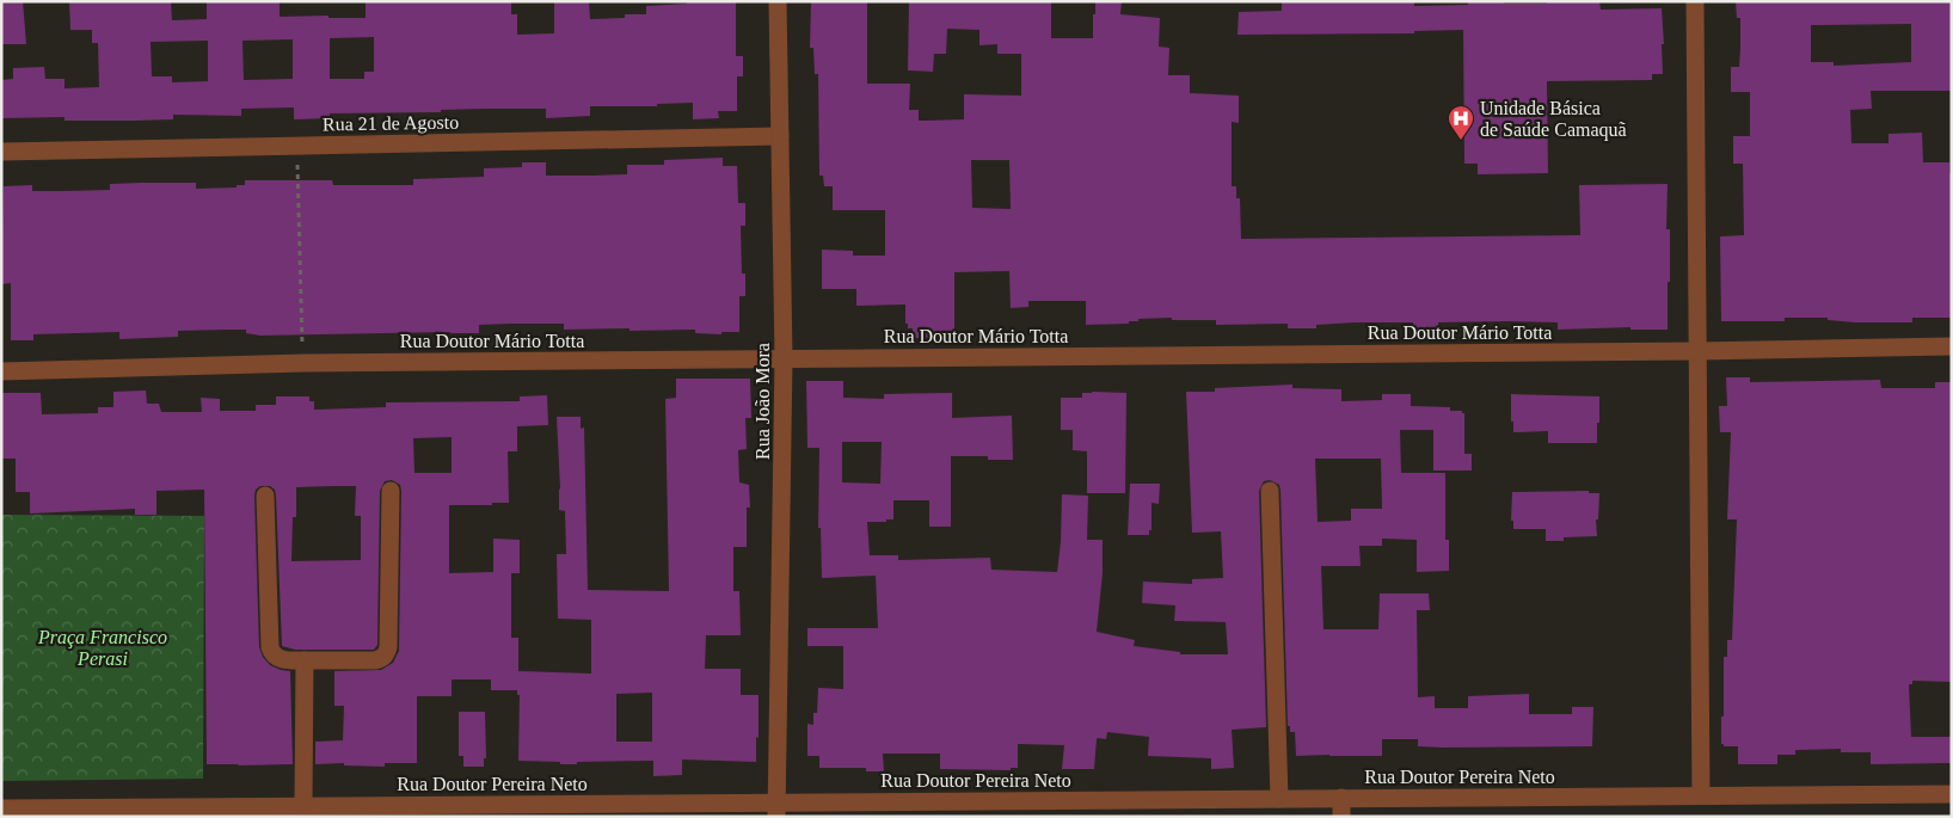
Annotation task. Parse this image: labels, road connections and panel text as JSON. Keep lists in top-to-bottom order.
{
  "streets": {
    "street": [
      "Rua 21 de Agosto",
      "Rua Doutor Mário Totta",
      "Rua João Mora",
      "Rua Doutor Pereira Neto"
    ]
  },
  "crossings": [
    ["Rua 21 de Agosto", "Rua João Mora"],
    ["Rua Doutor Mário Totta", "Rua João Mora"],
    ["Rua João Mora", "Rua Doutor Pereira Neto"]
  ],
  "parks": ["Praça Francisco Perasi"],
  "places": {
    "hospital": ["Unidade Básica de Saúde Camaquã"]
  }
}
